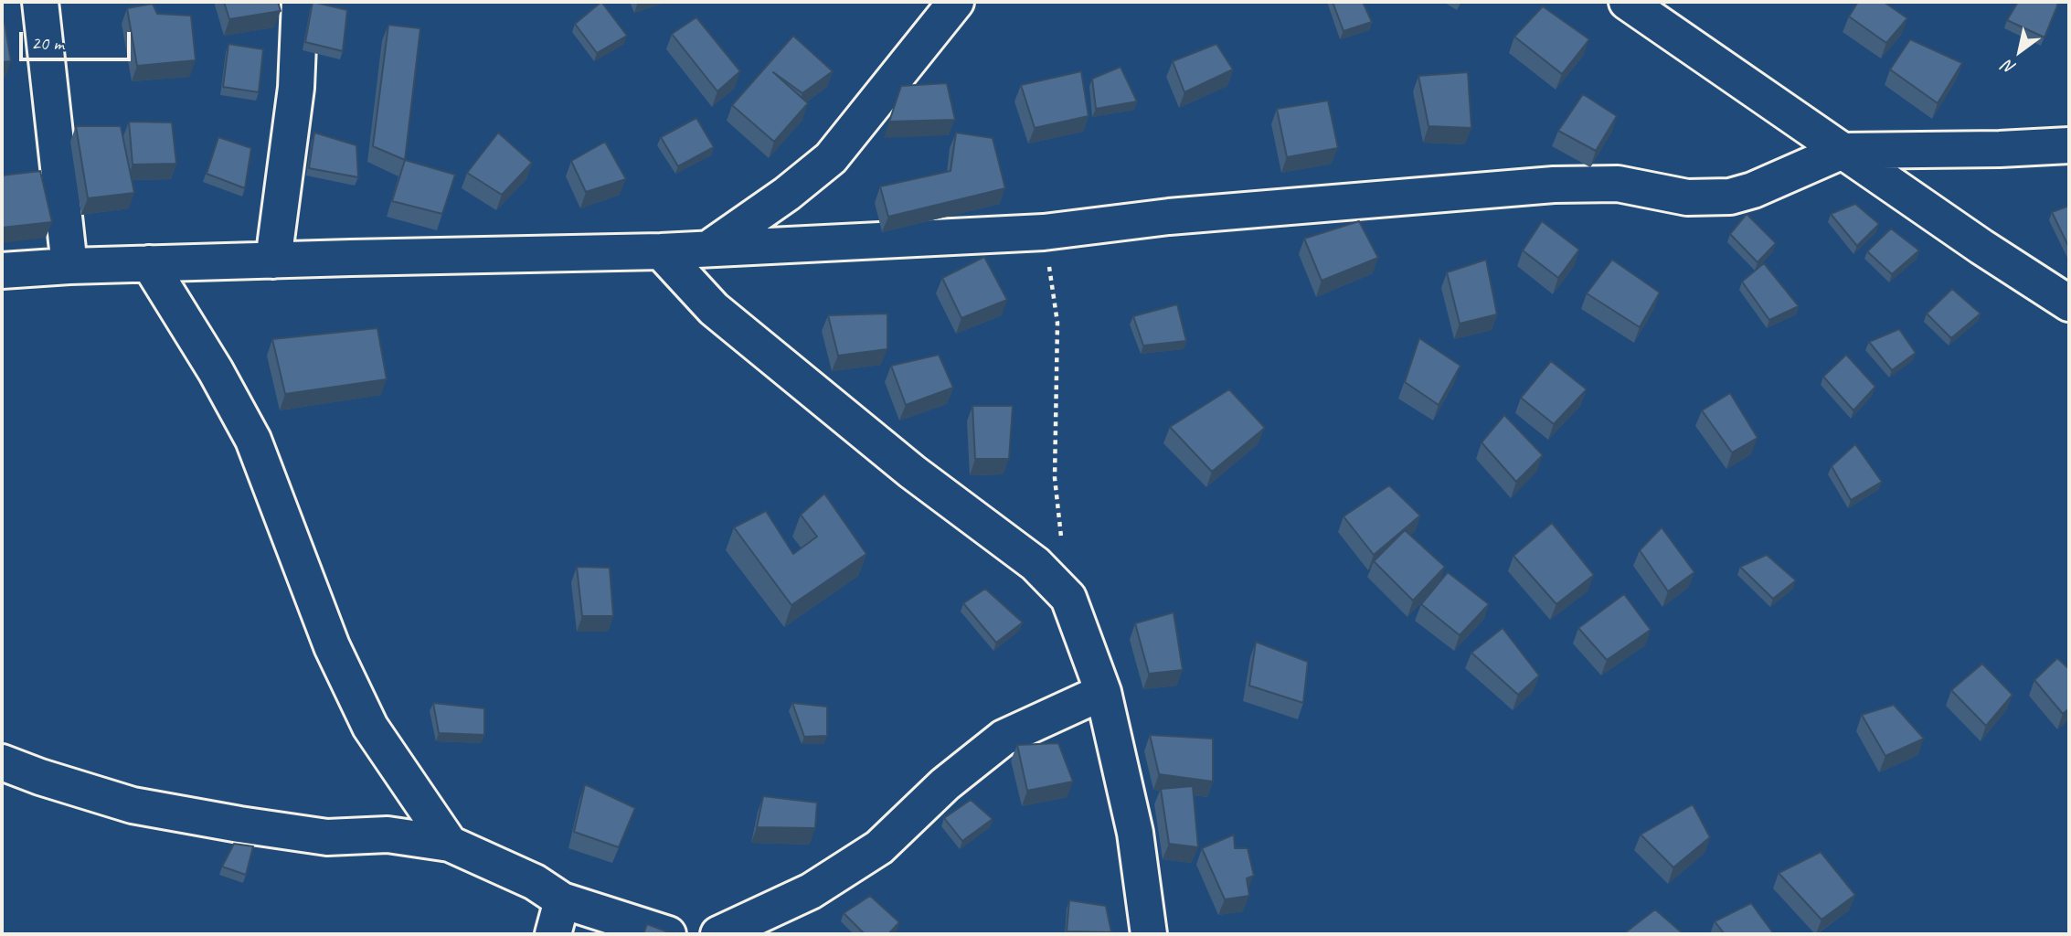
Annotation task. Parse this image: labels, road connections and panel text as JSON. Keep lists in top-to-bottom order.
{
  "scale_bar": "20 m",
  "north": "bottom left"
}
